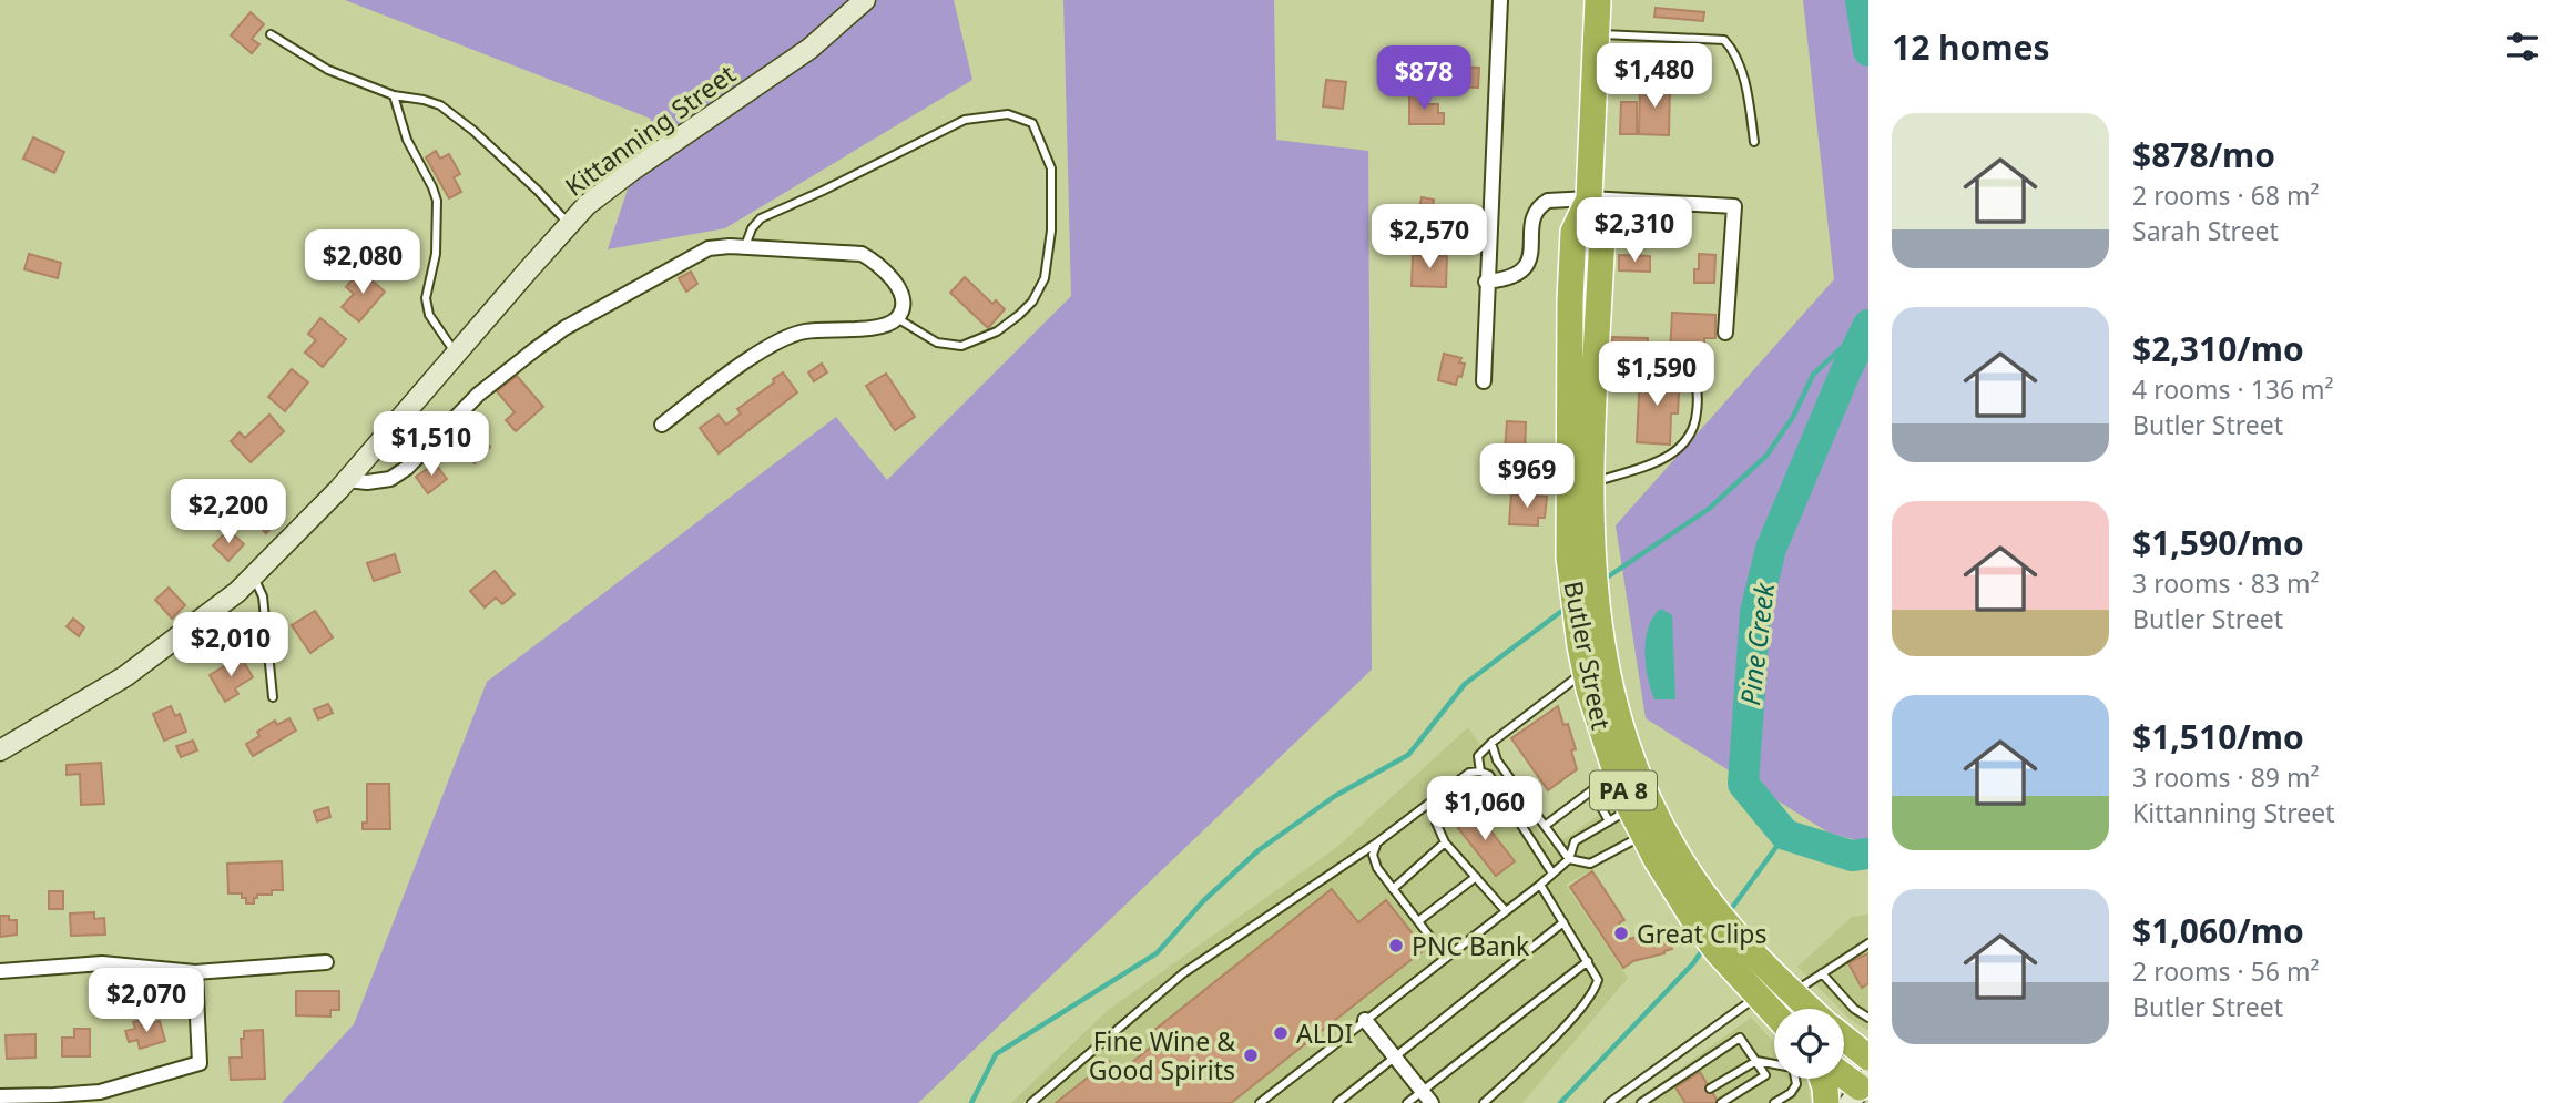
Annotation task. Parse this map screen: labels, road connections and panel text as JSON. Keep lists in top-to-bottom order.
{
  "streets": {
    "highway": ["Butler Street", "PA 8"],
    "street": ["Kittanning Street"]
  },
  "crossings": [
    ["Butler Street", "PA 8"]
  ],
  "water": ["Pine Creek"],
  "places": [
    "Great Clips",
    "PNC Bank",
    "ALDI",
    "Fine Wine & Good Spirits"
  ],
  "page": {
    "heading": "12 homes",
    "price": [
      "$1,480",
      "$878",
      "$2,310",
      "$2,570",
      "$2,080",
      "$1,590",
      "$1,510",
      "$969",
      "$2,200",
      "$2,010",
      "$1,060",
      "$2,070"
    ],
    "list": [
      {
        "name": "$878/mo",
        "note": "2 rooms · 68 m² · Sarah Street"
      },
      {
        "name": "$2,310/mo",
        "note": "4 rooms · 136 m² · Butler Street"
      },
      {
        "name": "$1,590/mo",
        "note": "3 rooms · 83 m² · Butler Street"
      },
      {
        "name": "$1,510/mo",
        "note": "3 rooms · 89 m² · Kittanning Street"
      },
      {
        "name": "$1,060/mo",
        "note": "2 rooms · 56 m² · Butler Street"
      }
    ]
  }
}
